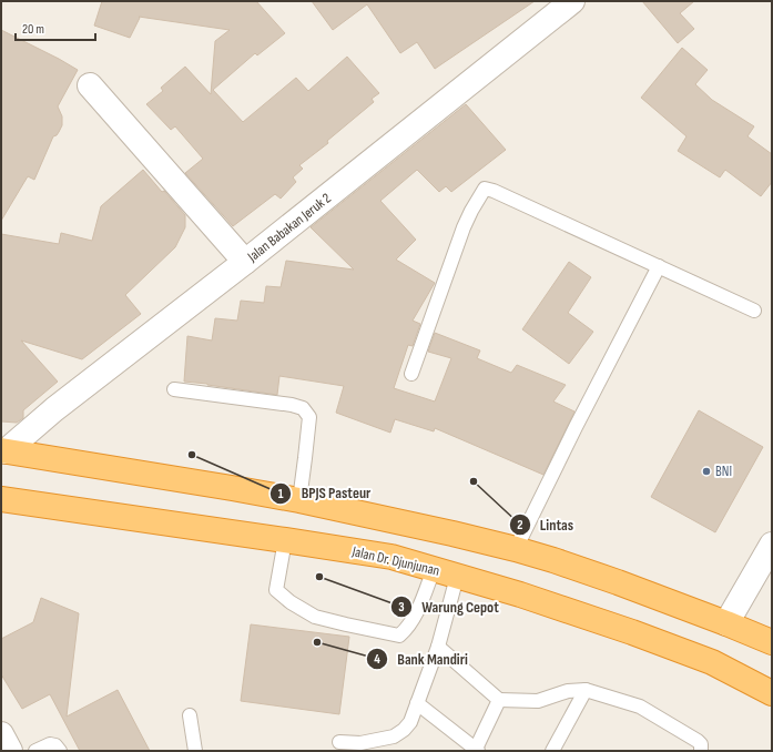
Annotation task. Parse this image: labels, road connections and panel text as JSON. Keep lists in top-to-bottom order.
{
  "streets": {
    "highway": ["Jalan Dr. Djunjunan"],
    "street": ["Jalan Babakan Jeruk 2"]
  },
  "places": [
    "BPJS Pasteur",
    "BNI",
    "Lintas",
    "Warung Cepot",
    "Bank Mandiri"
  ],
  "scale_bar": "20 m"
}
